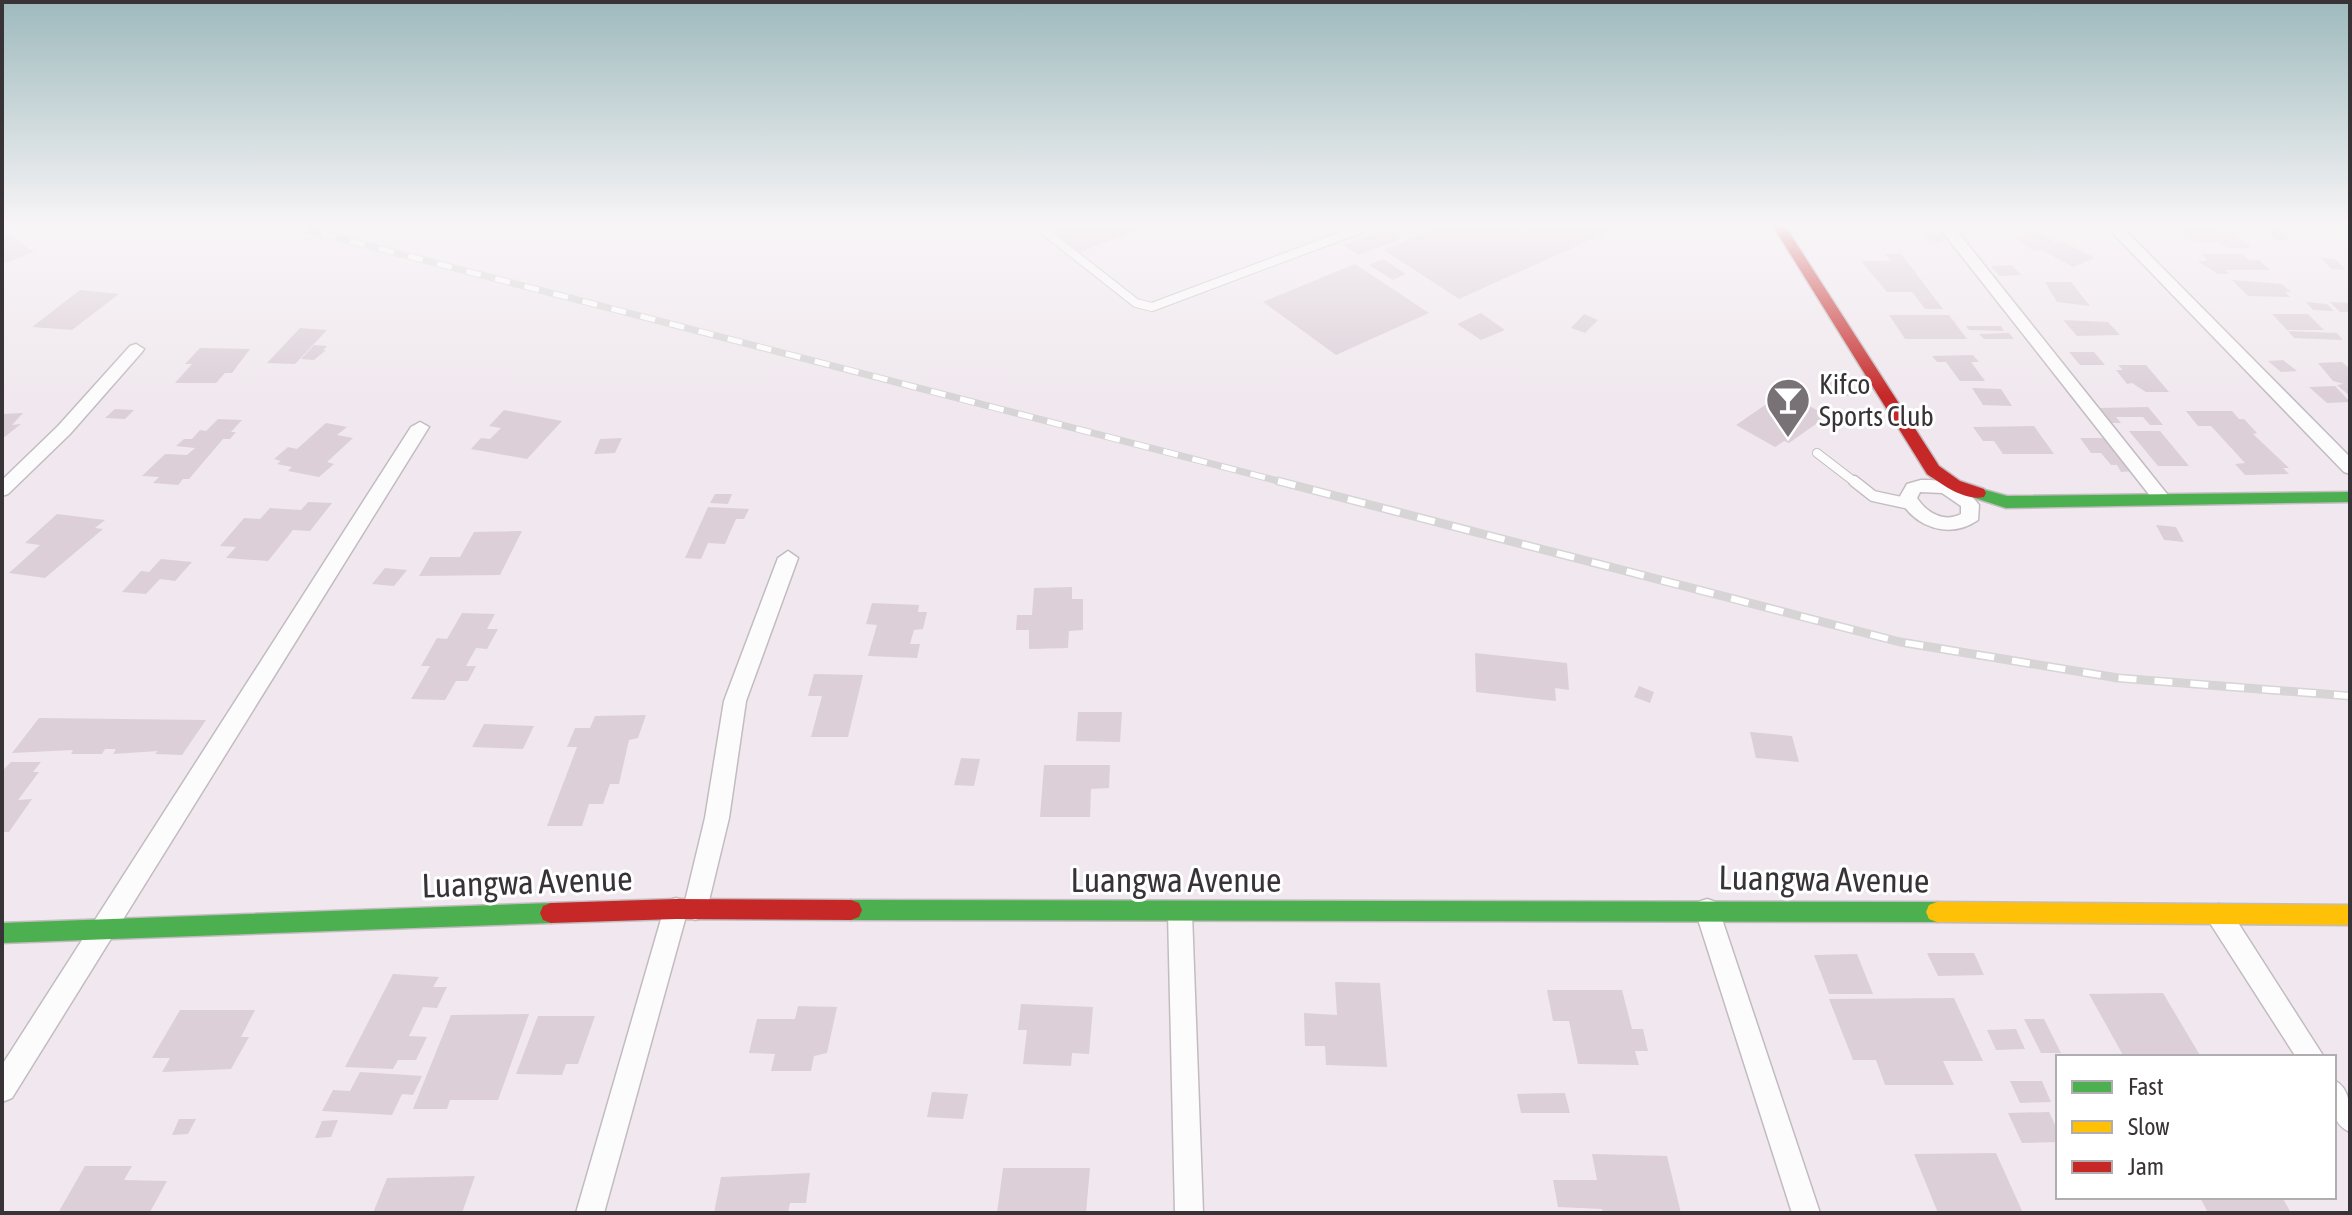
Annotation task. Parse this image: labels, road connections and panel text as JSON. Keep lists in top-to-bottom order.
{
  "streets": {
    "street": ["Luangwa Avenue"]
  },
  "places": {
    "bar": ["Kifco Sports Club"]
  },
  "legend": ["Fast", "Slow", "Jam"]
}
